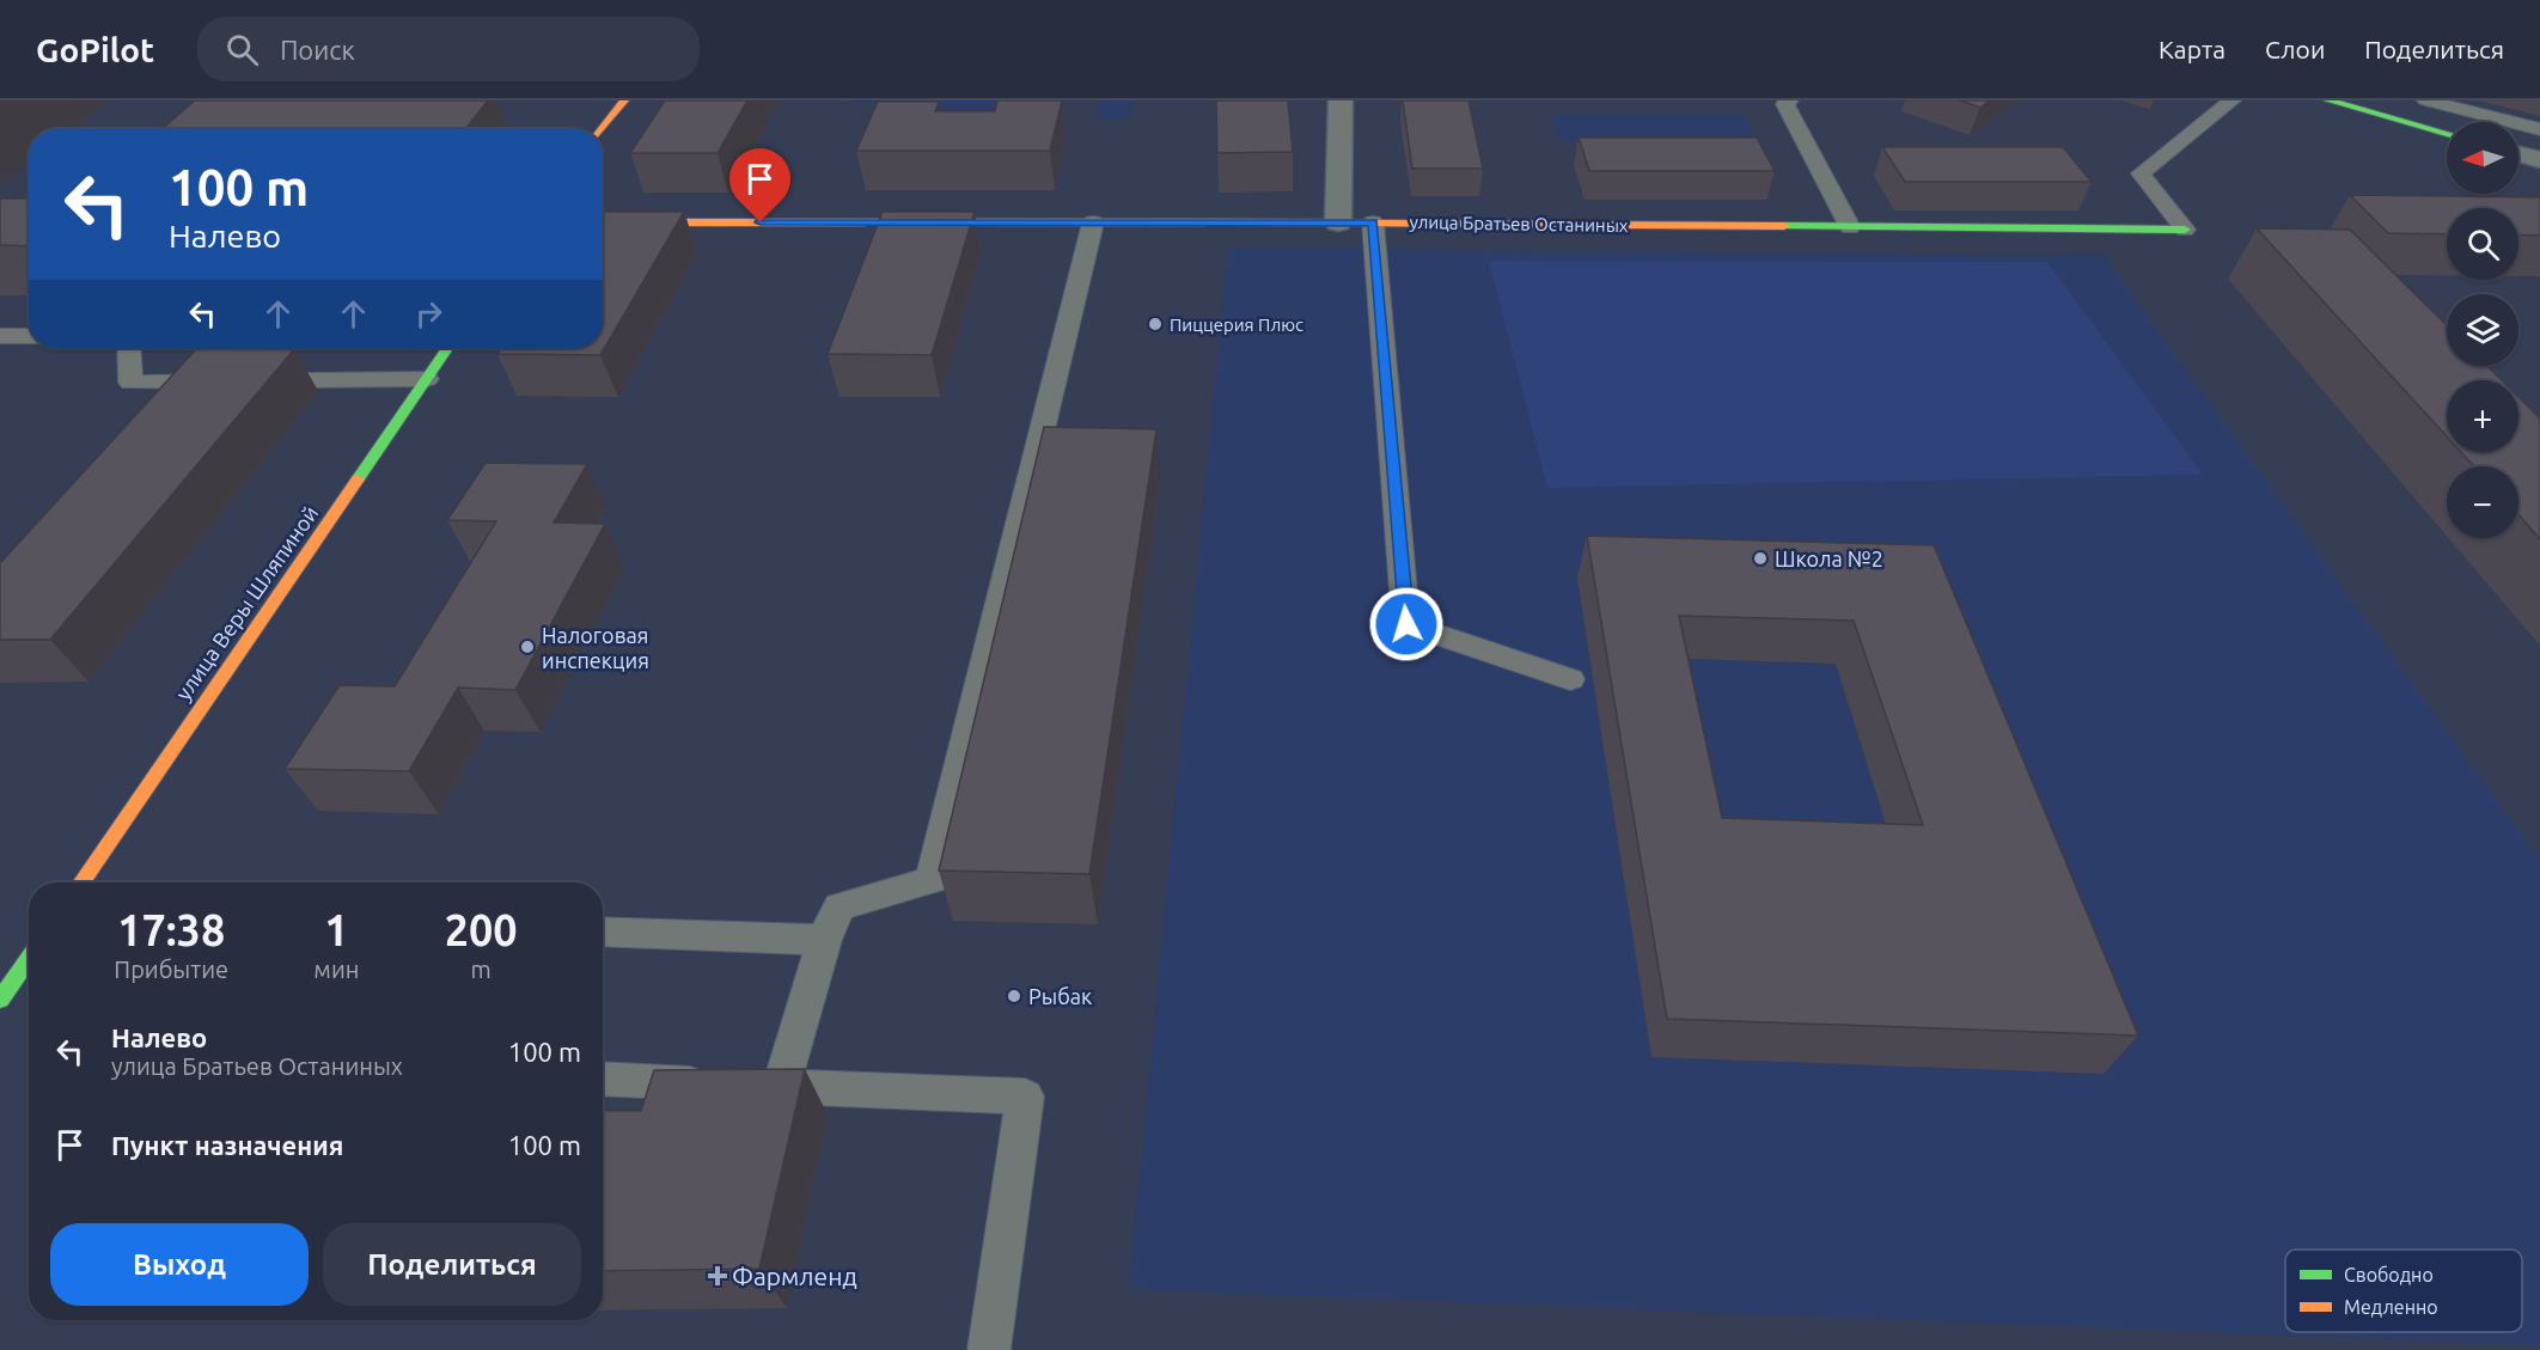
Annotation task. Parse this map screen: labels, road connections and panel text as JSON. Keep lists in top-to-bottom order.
{
  "streets": {
    "street": ["улица Братьев Останиных", "улица Веры Шляпиной"]
  },
  "places": {
    "other": [
      "Пиццерия Плюс",
      "Школа №2",
      "Налоговая инспекция",
      "Рыбак"
    ],
    "health": ["Фармленд"]
  },
  "legend": ["Свободно", "Медленно"],
  "north": "left",
  "page": {
    "header": "GoPilot",
    "search": "Поиск",
    "nav": ["Карта", "Слои", "Поделиться"],
    "map_buttons": ["+", "−"],
    "turn": ["100 m", "Налево"],
    "eta": [
      "17:38",
      "Прибытие",
      "1",
      "мин",
      "200",
      "m"
    ],
    "list": [
      {
        "name": "Налево",
        "note": "улица Братьев Останиных",
        "value": "100 m"
      },
      {
        "name": "Пункт назначения",
        "value": "100 m"
      }
    ],
    "buttons": ["Выход", "Поделиться"]
  }
}
